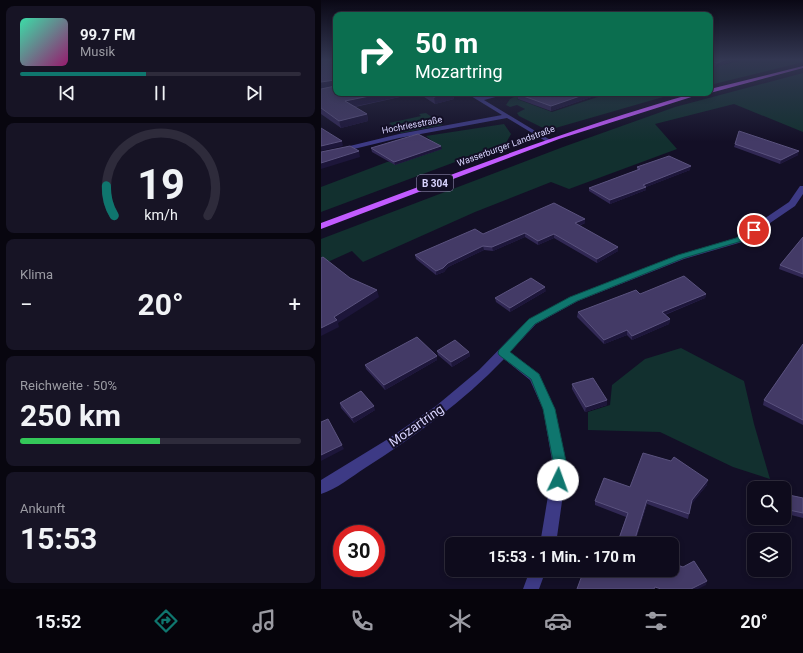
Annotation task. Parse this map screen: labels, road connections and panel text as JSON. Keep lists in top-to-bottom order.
{
  "streets": {
    "main road": ["Wasserburger Landstraße", "B 304"],
    "street": ["Hochriesstraße", "Mozartring"]
  },
  "page": {
    "turn": ["50 m", "Mozartring"],
    "song": ["99.7 FM", "Musik"],
    "tile": [
      "Klima",
      ["Reichweite · 50%", "250 km"],
      ["Ankunft", "15:53"]
    ],
    "heat": ["−", "20°", "+"],
    "limit": "30",
    "trip": "15:53 · 1 Min. · 170 m",
    "tabs": ["15:52", "20°"],
    "gauge": ["19", "km/h"]
  }
}
